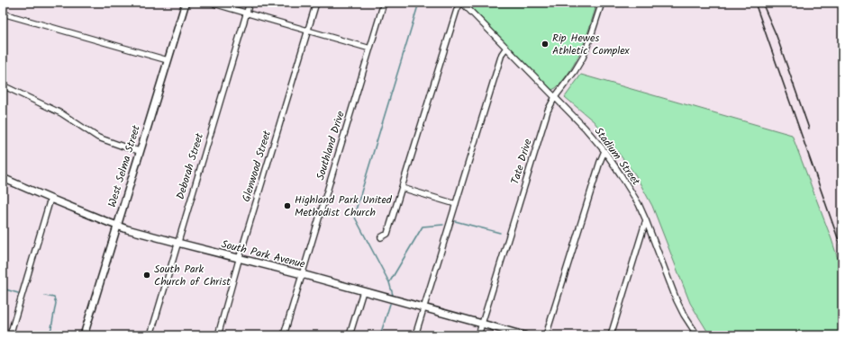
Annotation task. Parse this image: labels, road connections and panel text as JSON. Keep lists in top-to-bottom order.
{
  "streets": {
    "street": [
      "Southland Drive",
      "Stadium Street",
      "Tate Drive",
      "West Selma Street",
      "Deborah Street",
      "Glenwood Street",
      "South Park Avenue"
    ]
  },
  "crossings": [
    ["Southland Drive", "South Park Avenue"],
    ["Stadium Street", "Tate Drive"],
    ["Tate Drive", "South Park Avenue"],
    ["West Selma Street", "South Park Avenue"],
    ["Deborah Street", "South Park Avenue"],
    ["Glenwood Street", "South Park Avenue"]
  ],
  "places": ["Rip Hewes Athletic Complex", "Highland Park United Methodist Church", "South Park Church of Christ"]
}
